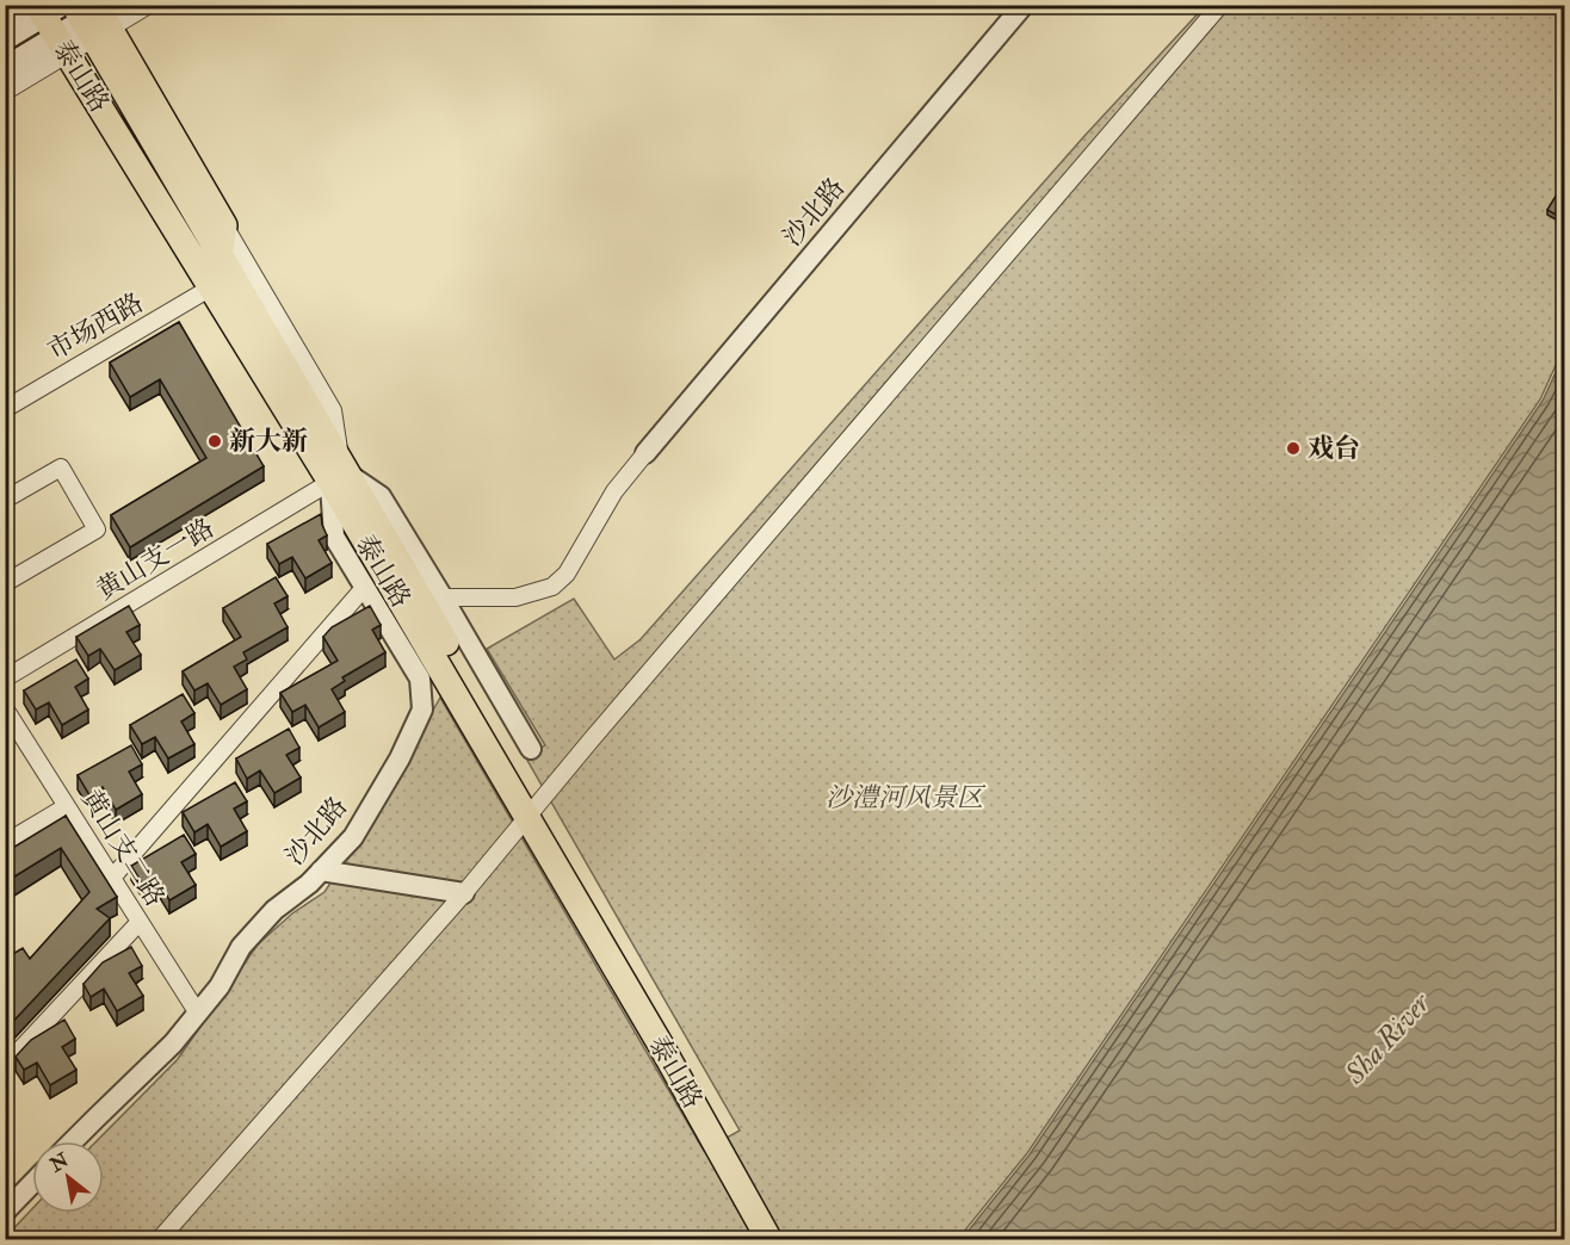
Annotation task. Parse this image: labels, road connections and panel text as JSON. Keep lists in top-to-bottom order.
{
  "streets": {
    "main road": ["泰山路"],
    "street": [
      "沙北路",
      "市场西路",
      "黄山支一路",
      "黄山支二路"
    ]
  },
  "crossings": [
    ["泰山路", "沙北路"],
    ["泰山路", "市场西路"],
    ["泰山路", "黄山支一路"],
    ["沙北路", "黄山支一路"],
    ["沙北路", "黄山支二路"]
  ],
  "water": ["Sha River"],
  "parks": ["沙澧河风景区"],
  "places": ["新大新", "戏台"],
  "north": "top left"
}
